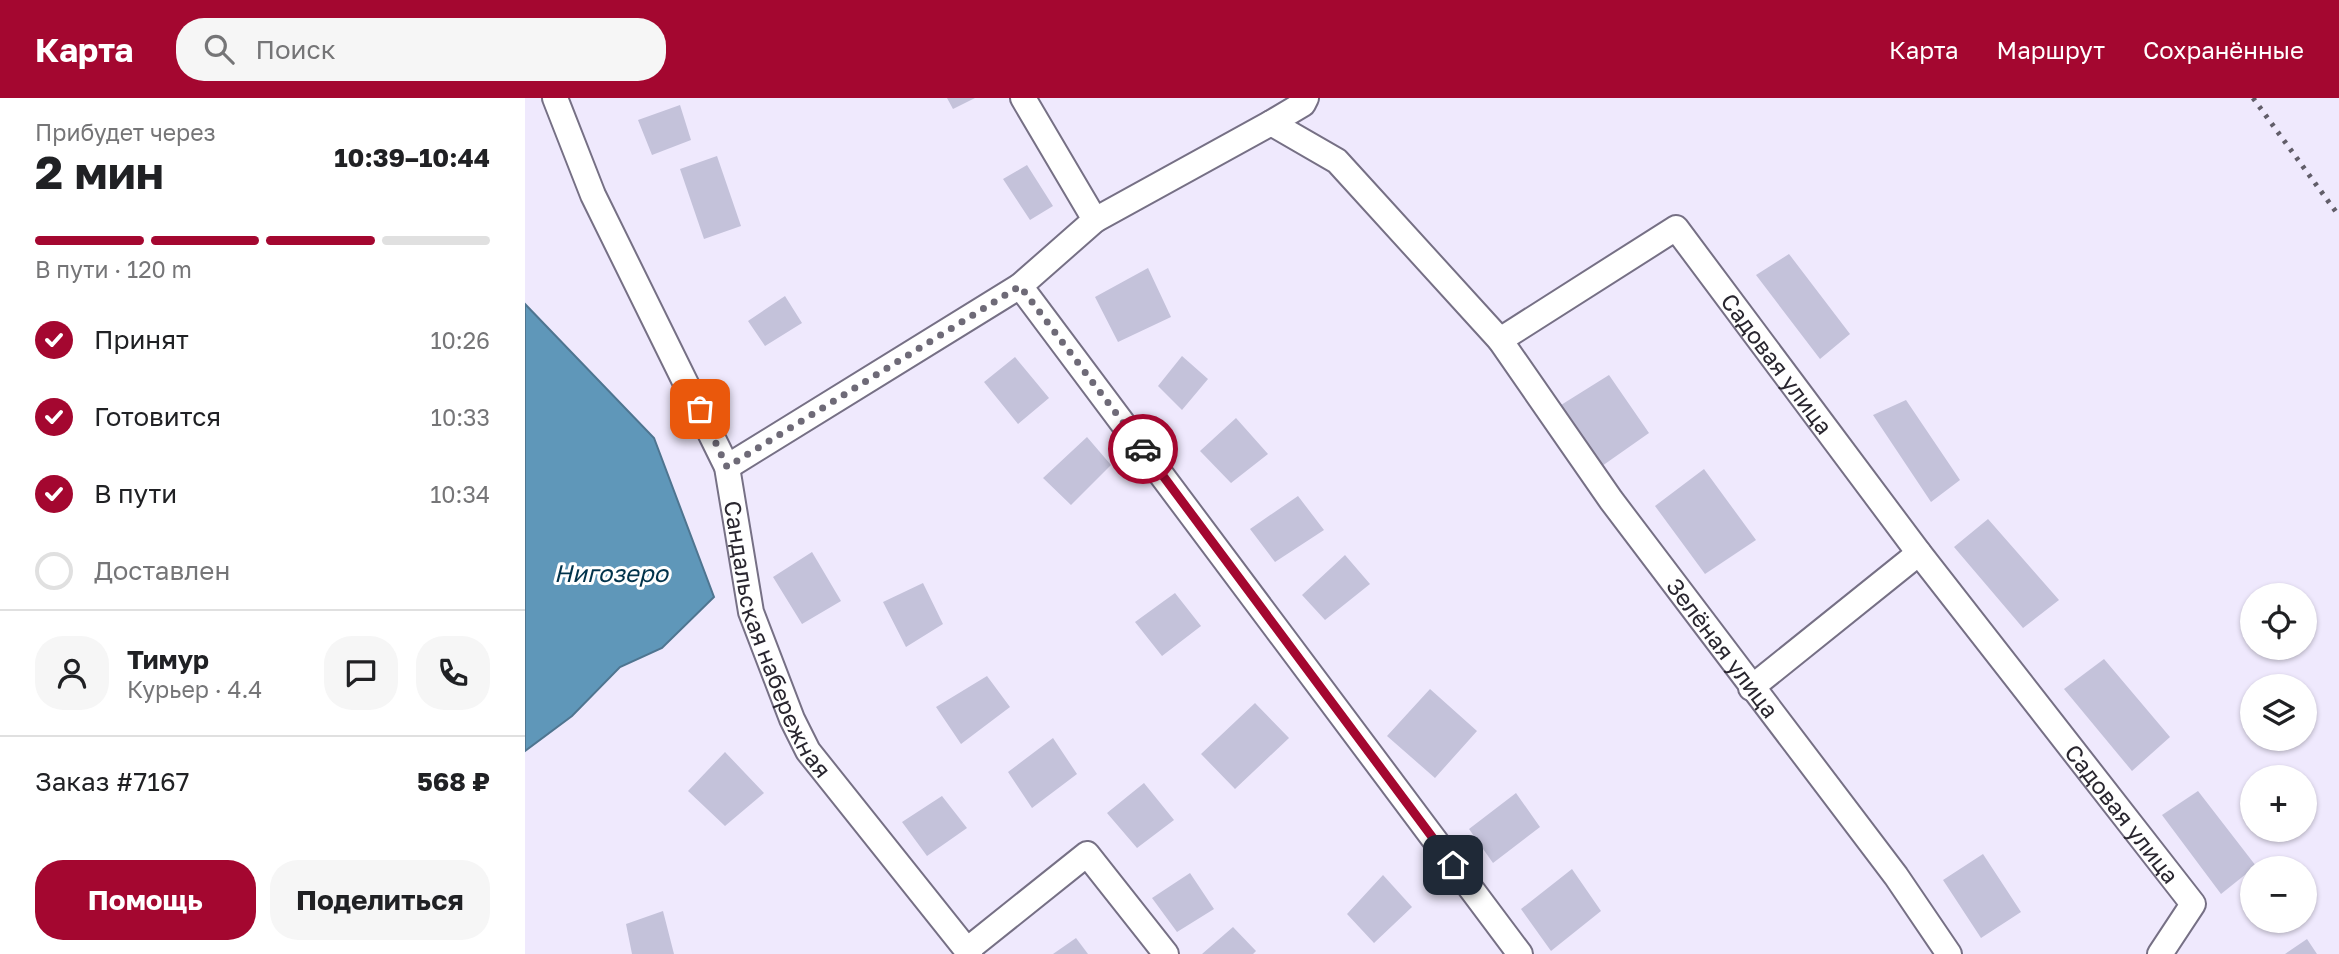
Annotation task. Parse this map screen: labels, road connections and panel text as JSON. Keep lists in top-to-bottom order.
{
  "streets": {
    "street": ["Садовая улица", "Сандальская набережная", "Зелёная улица"]
  },
  "crossings": [
    ["Садовая улица", "Зелёная улица"]
  ],
  "water": ["Нигозеро"],
  "page": {
    "header": "Карта",
    "search": "Поиск",
    "nav": ["Карта", "Маршрут", "Сохранённые"],
    "heading": ["2 мин", "Прибудет через", "10:39–10:44"],
    "panel": [
      "Тимур",
      "Курьер · 4.4",
      "Заказ #7167",
      "568 ₽"
    ],
    "bar": "В пути · 120 m",
    "list": [
      ["Принят", "10:26"],
      ["Готовится", "10:33"],
      ["В пути", "10:34"],
      "Доставлен"
    ],
    "map_buttons": ["+", "−"],
    "buttons": ["Помощь", "Поделиться"]
  }
}
